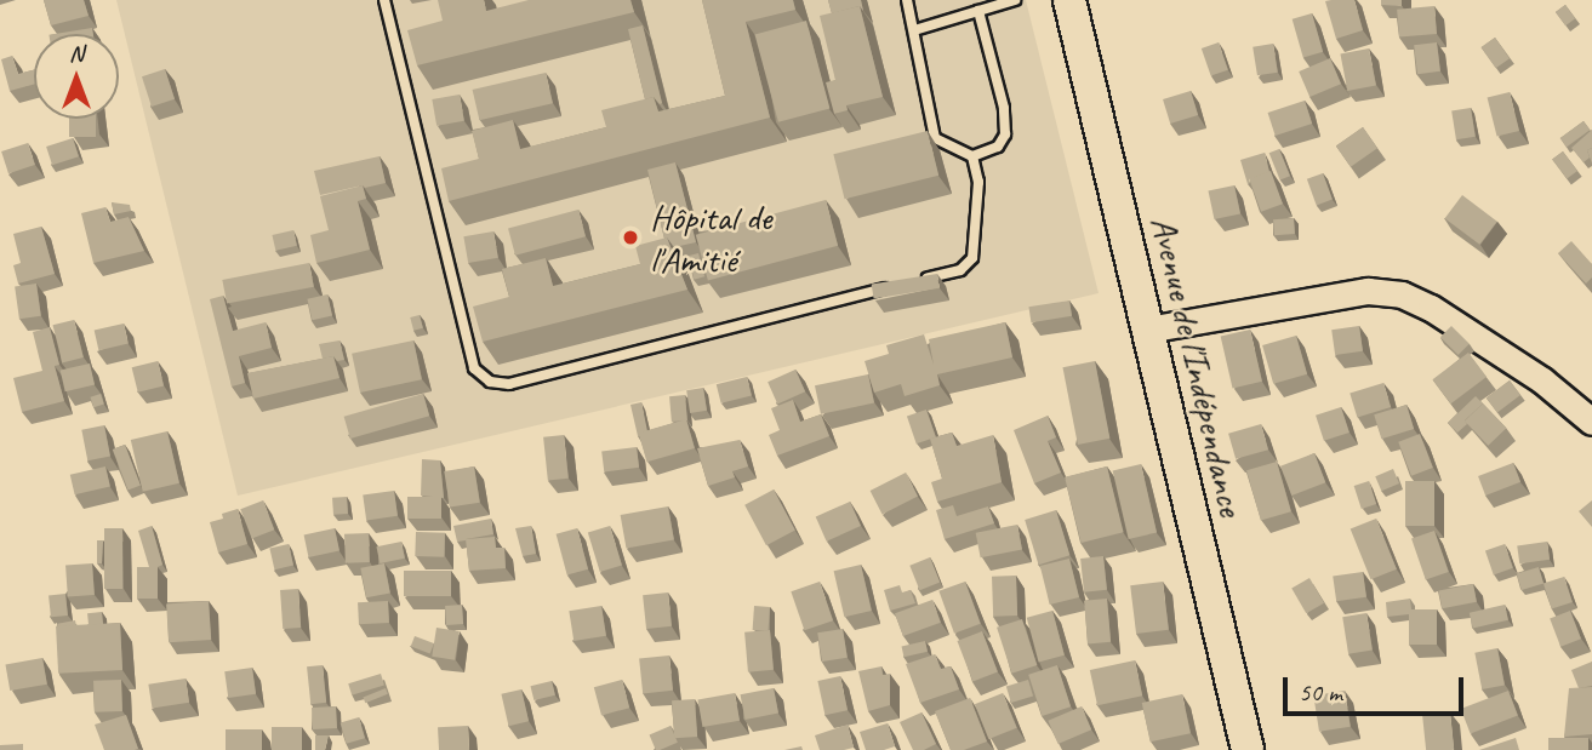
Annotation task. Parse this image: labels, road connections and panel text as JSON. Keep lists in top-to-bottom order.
{
  "streets": {
    "main road": ["Avenue de l'Indépendance"]
  },
  "places": ["Hôpital de l'Amitié"],
  "scale_bar": "50 m",
  "north": "top"
}
